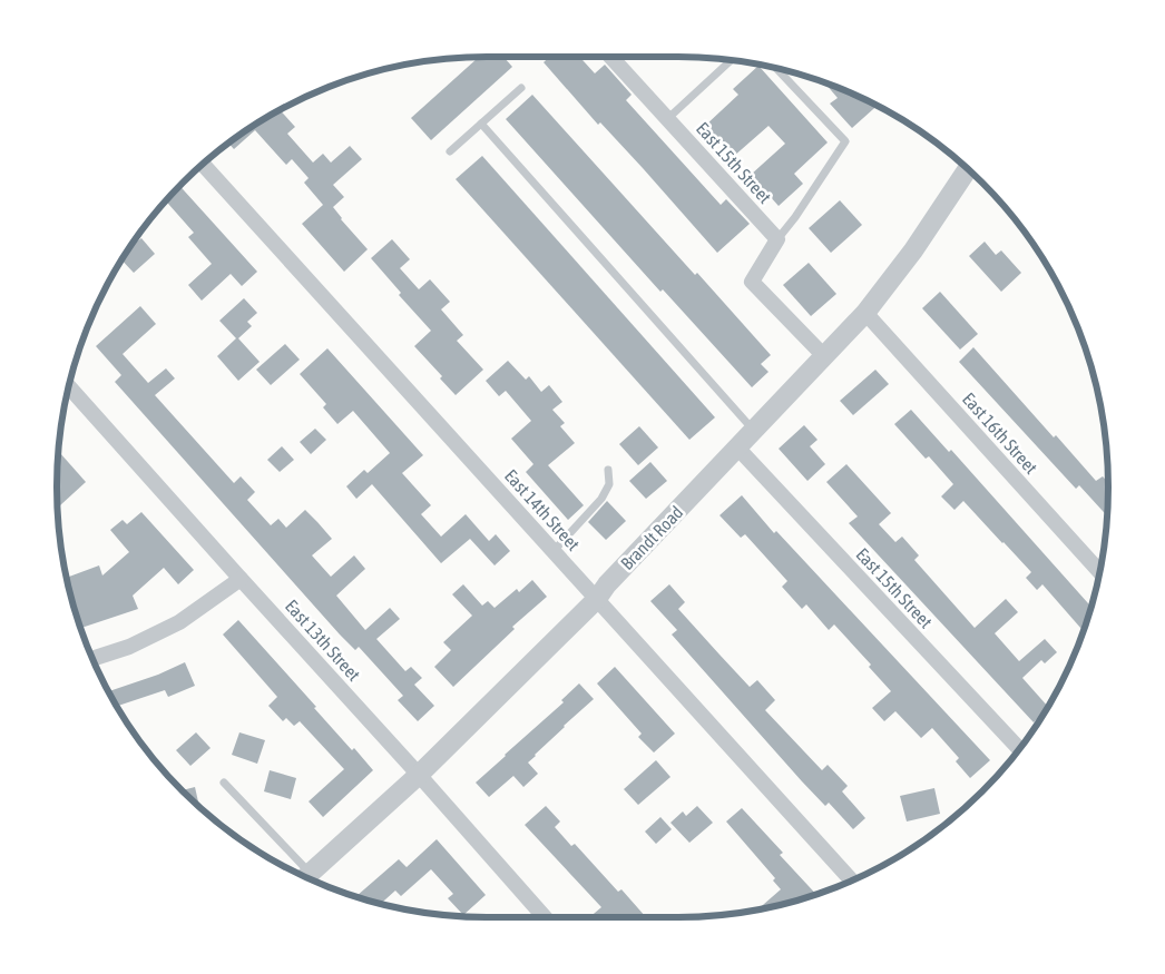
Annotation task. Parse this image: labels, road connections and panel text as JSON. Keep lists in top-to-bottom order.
{
  "streets": {
    "street": [
      "East 15th Street",
      "East 16th Street",
      "East 14th Street",
      "Brandt Road",
      "East 13th Street"
    ]
  },
  "crossings": [
    ["East 15th Street", "Brandt Road"],
    ["East 16th Street", "Brandt Road"],
    ["East 14th Street", "Brandt Road"],
    ["Brandt Road", "East 13th Street"]
  ]
}
